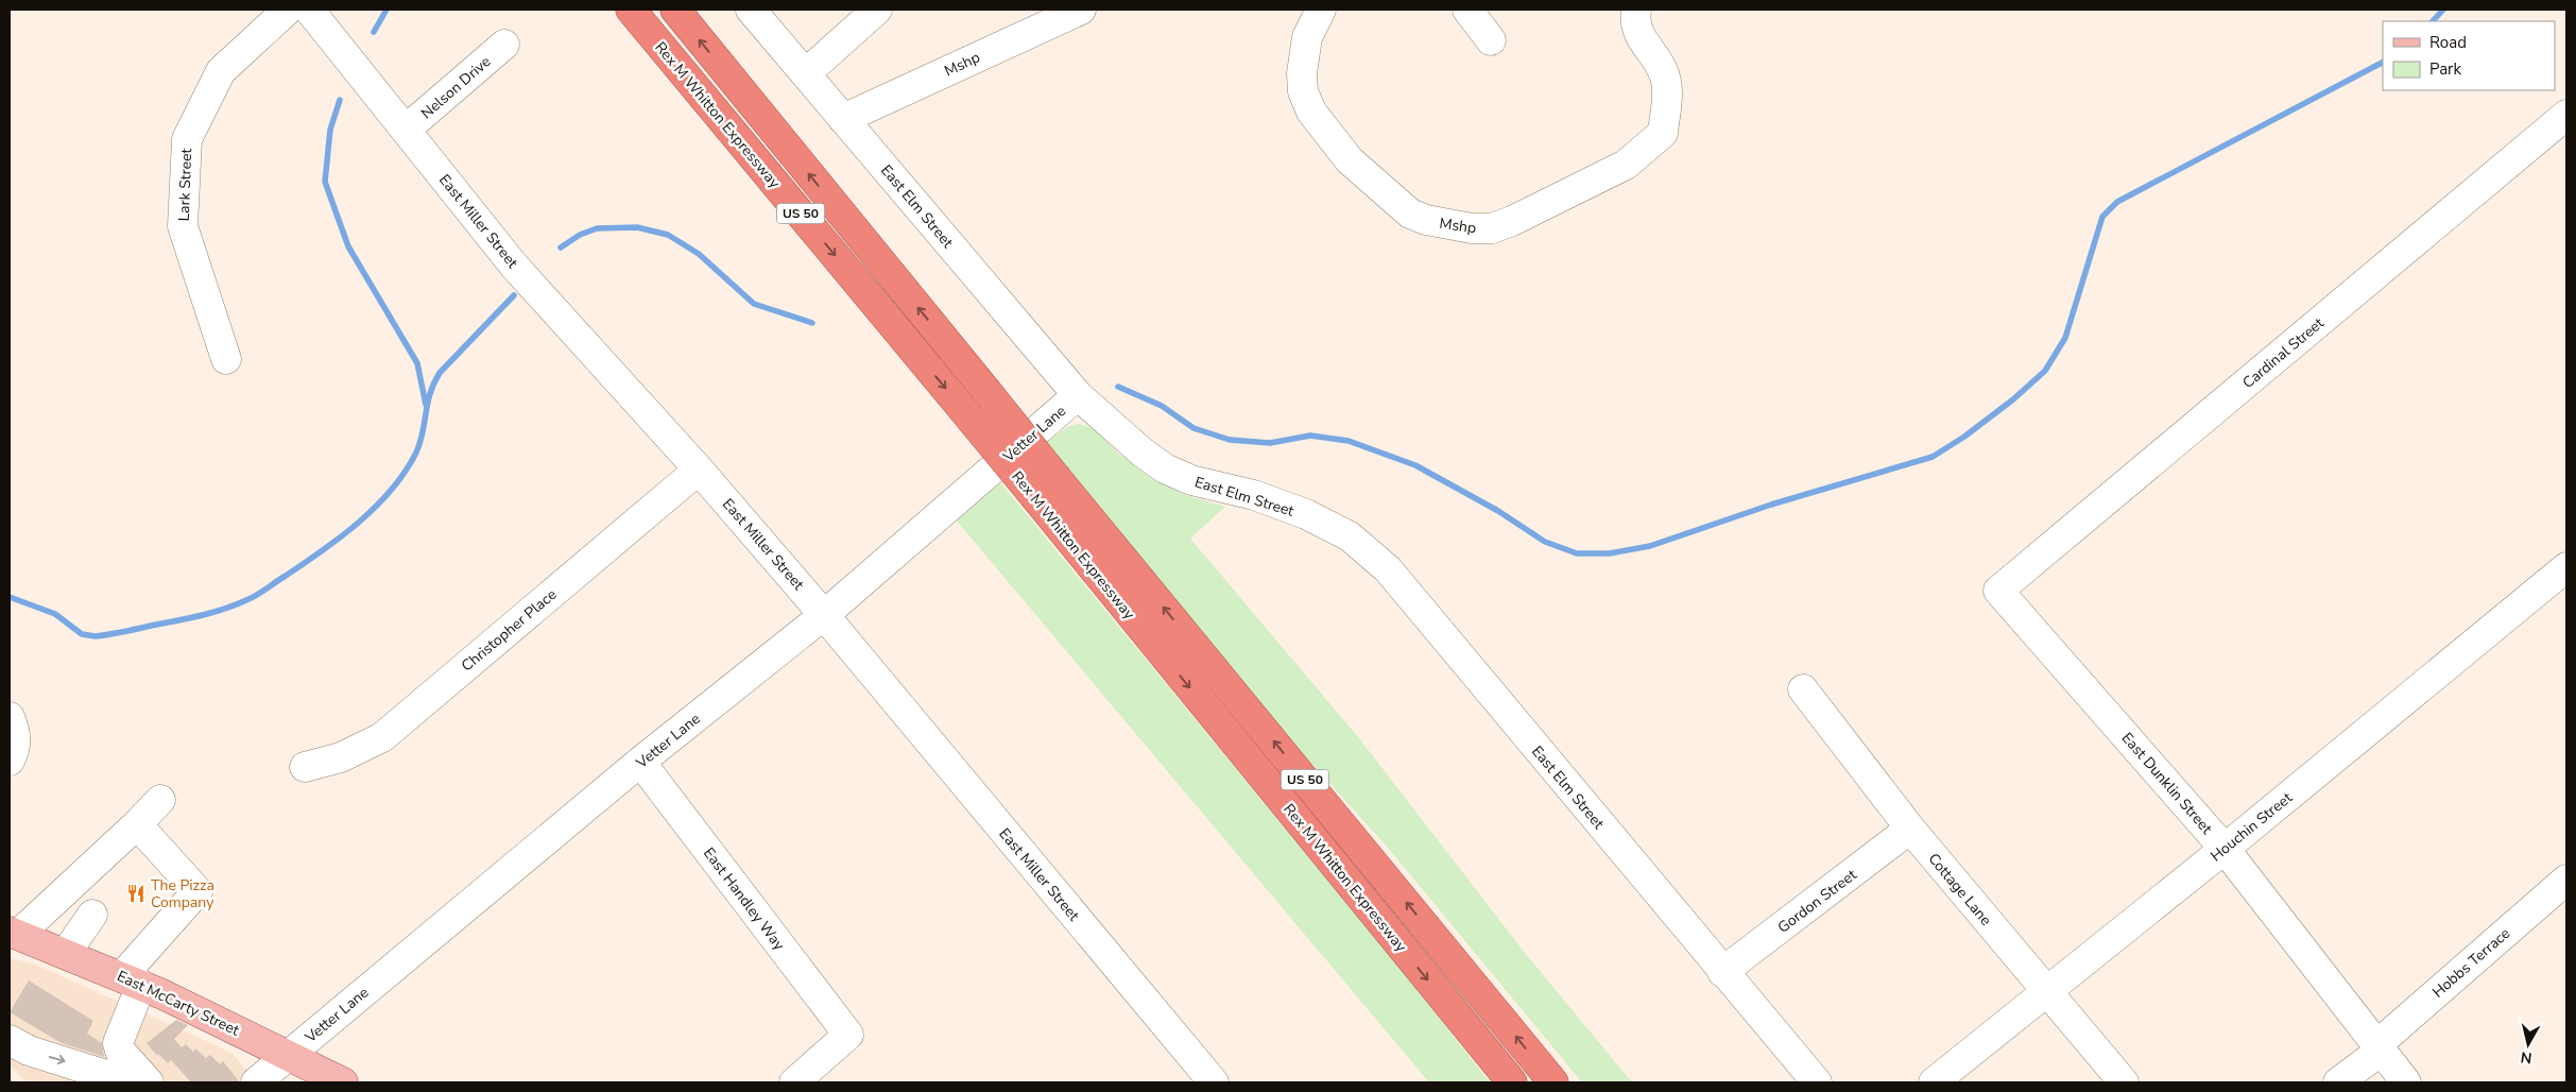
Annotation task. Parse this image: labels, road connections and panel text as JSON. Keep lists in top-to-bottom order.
{
  "streets": {
    "highway": ["Rex M Whitton Expressway", "US 50"],
    "main road": ["East McCarty Street"],
    "street": [
      "Mshp",
      "Nelson Drive",
      "Lark Street",
      "East Elm Street",
      "East Miller Street",
      "Cardinal Street",
      "Vetter Lane",
      "Christopher Place",
      "East Dunklin Street",
      "Houchin Street",
      "Cottage Lane",
      "East Handley Way",
      "Gordon Street",
      "Hobbs Terrace"
    ]
  },
  "crossings": [
    ["Mshp", "East Elm Street"],
    ["Nelson Drive", "East Miller Street"],
    ["East Elm Street", "Vetter Lane"],
    ["East Elm Street", "Gordon Street"],
    ["East Miller Street", "Vetter Lane"],
    ["East Miller Street", "Christopher Place"],
    ["Cardinal Street", "East Dunklin Street"],
    ["Vetter Lane", "East Handley Way"],
    ["Vetter Lane", "East McCarty Street"],
    ["East Dunklin Street", "Houchin Street"],
    ["East Dunklin Street", "Hobbs Terrace"],
    ["Houchin Street", "Cottage Lane"],
    ["Cottage Lane", "Gordon Street"]
  ],
  "places": {
    "restaurant": ["The Pizza Company"]
  },
  "legend": ["Road", "Park"],
  "north": "bottom"
}
